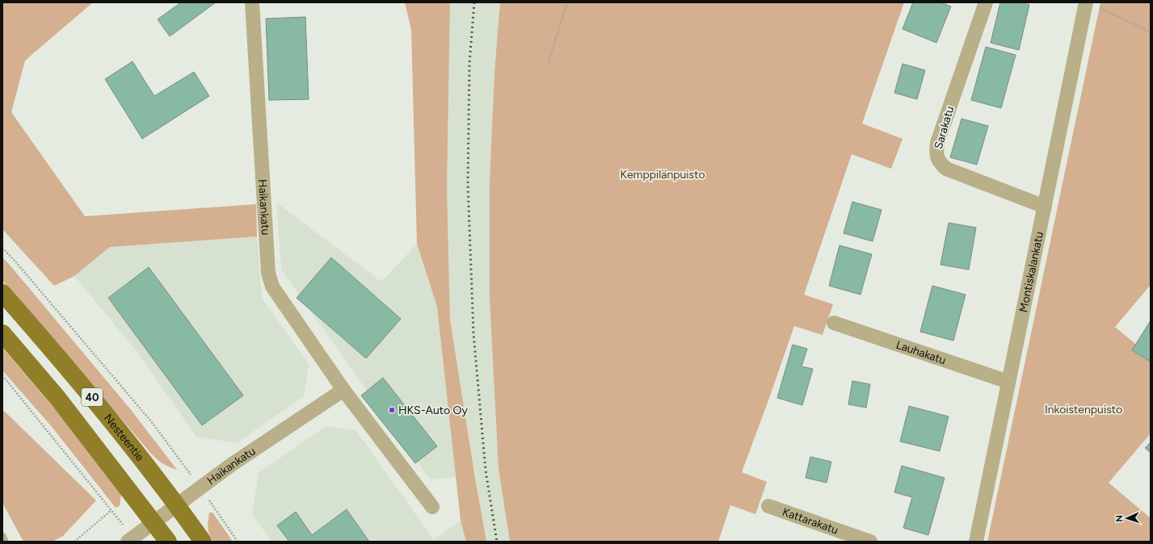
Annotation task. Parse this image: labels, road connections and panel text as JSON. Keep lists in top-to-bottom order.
{
  "streets": {
    "main road": ["40", "Nesteentie"],
    "street": [
      "Sarakatu",
      "Haikankatu",
      "Montiskalankatu",
      "Lauhakatu",
      "Kattarakatu"
    ]
  },
  "crossings": [
    ["Sarakatu", "Montiskalankatu"],
    ["Haikankatu", "40"],
    ["Haikankatu", "Nesteentie"],
    ["Montiskalankatu", "Lauhakatu"]
  ],
  "parks": ["Kemppilänpuisto", "Inkoistenpuisto"],
  "places": ["HKS-Auto Oy"],
  "north": "left"
}
